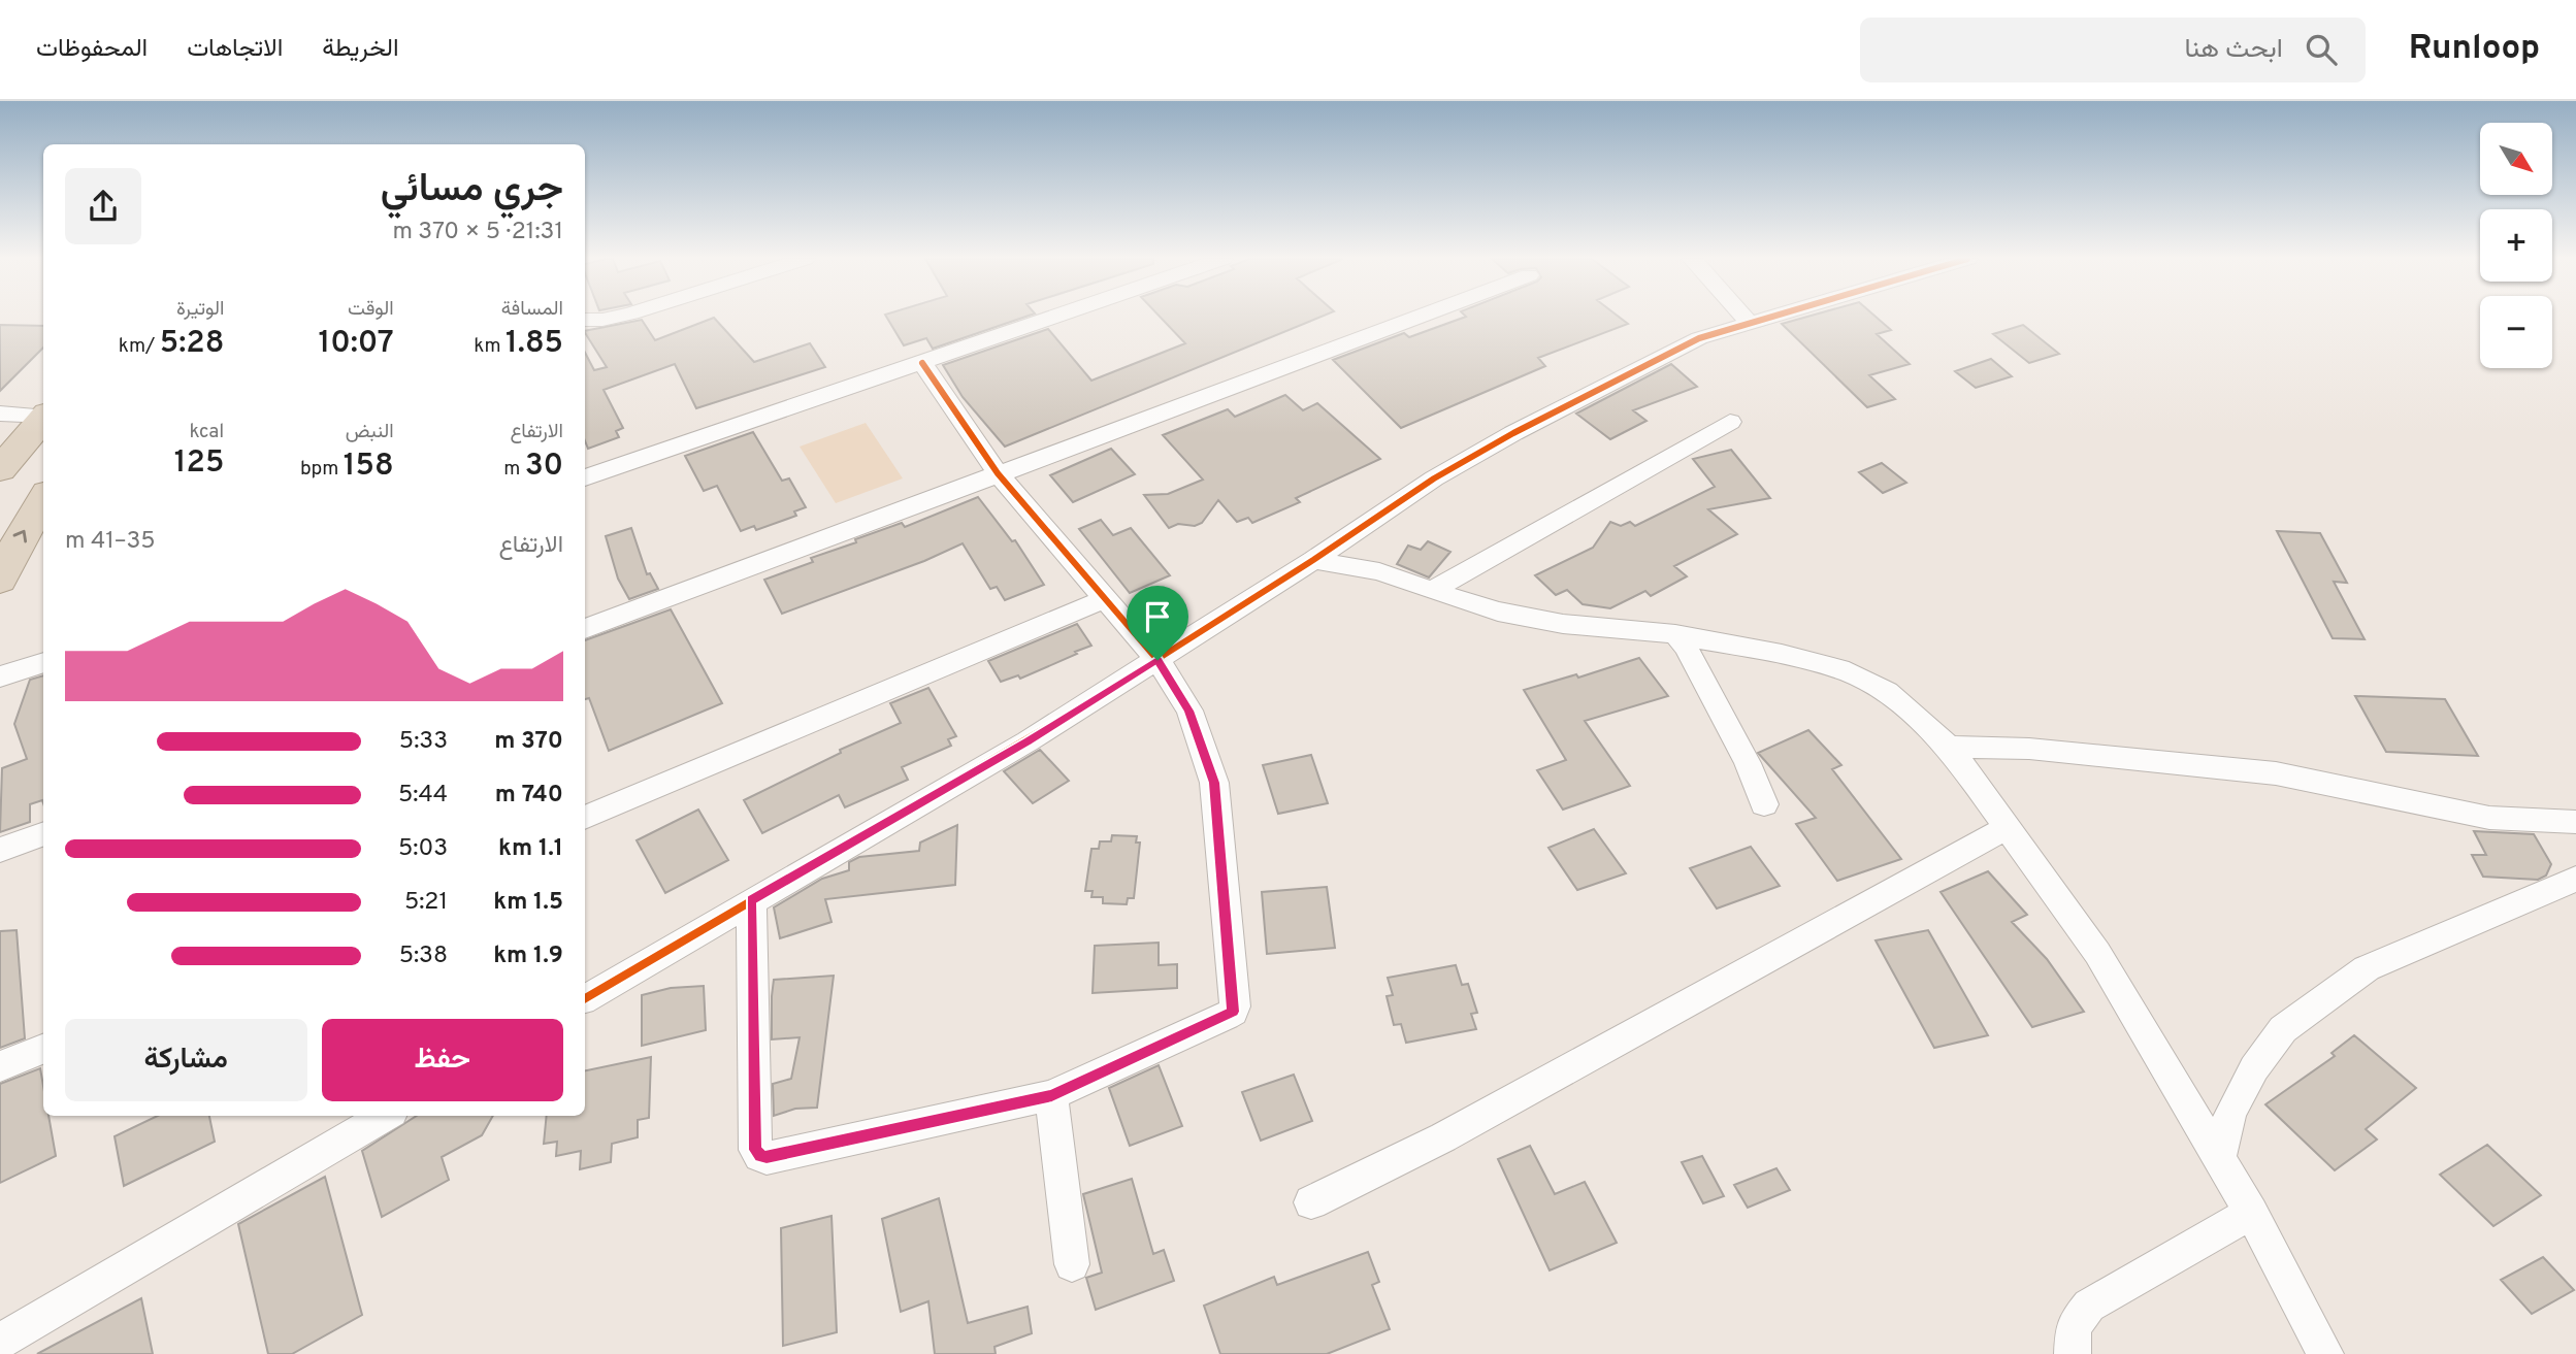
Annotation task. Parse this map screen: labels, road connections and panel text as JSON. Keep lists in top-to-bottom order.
{
  "north": "bottom right",
  "page": {
    "header": "Runloop",
    "search": "ابحث هنا",
    "nav": ["الخريطة", "الاتجاهات", "المحفوظات"],
    "map_buttons": ["+", "−"],
    "heading": ["جري مسائي", "21:31 · 5 × 370 m"],
    "stats": [
      ["المسافة", "1.85 km"],
      ["الوقت", "10:07"],
      ["الوتيرة", "5:28 /km"],
      ["الارتفاع", "30 m"],
      ["النبض", "158 bpm"],
      ["kcal", "125"]
    ],
    "chart": ["الارتفاع", "35–41 m"],
    "list": [
      {
        "name": "370 m",
        "note": "5:33"
      },
      {
        "name": "740 m",
        "note": "5:44"
      },
      {
        "name": "1.1 km",
        "note": "5:03"
      },
      {
        "name": "1.5 km",
        "note": "5:21"
      },
      {
        "name": "1.9 km",
        "note": "5:38"
      }
    ],
    "buttons": ["حفظ", "مشاركة"]
  }
}
